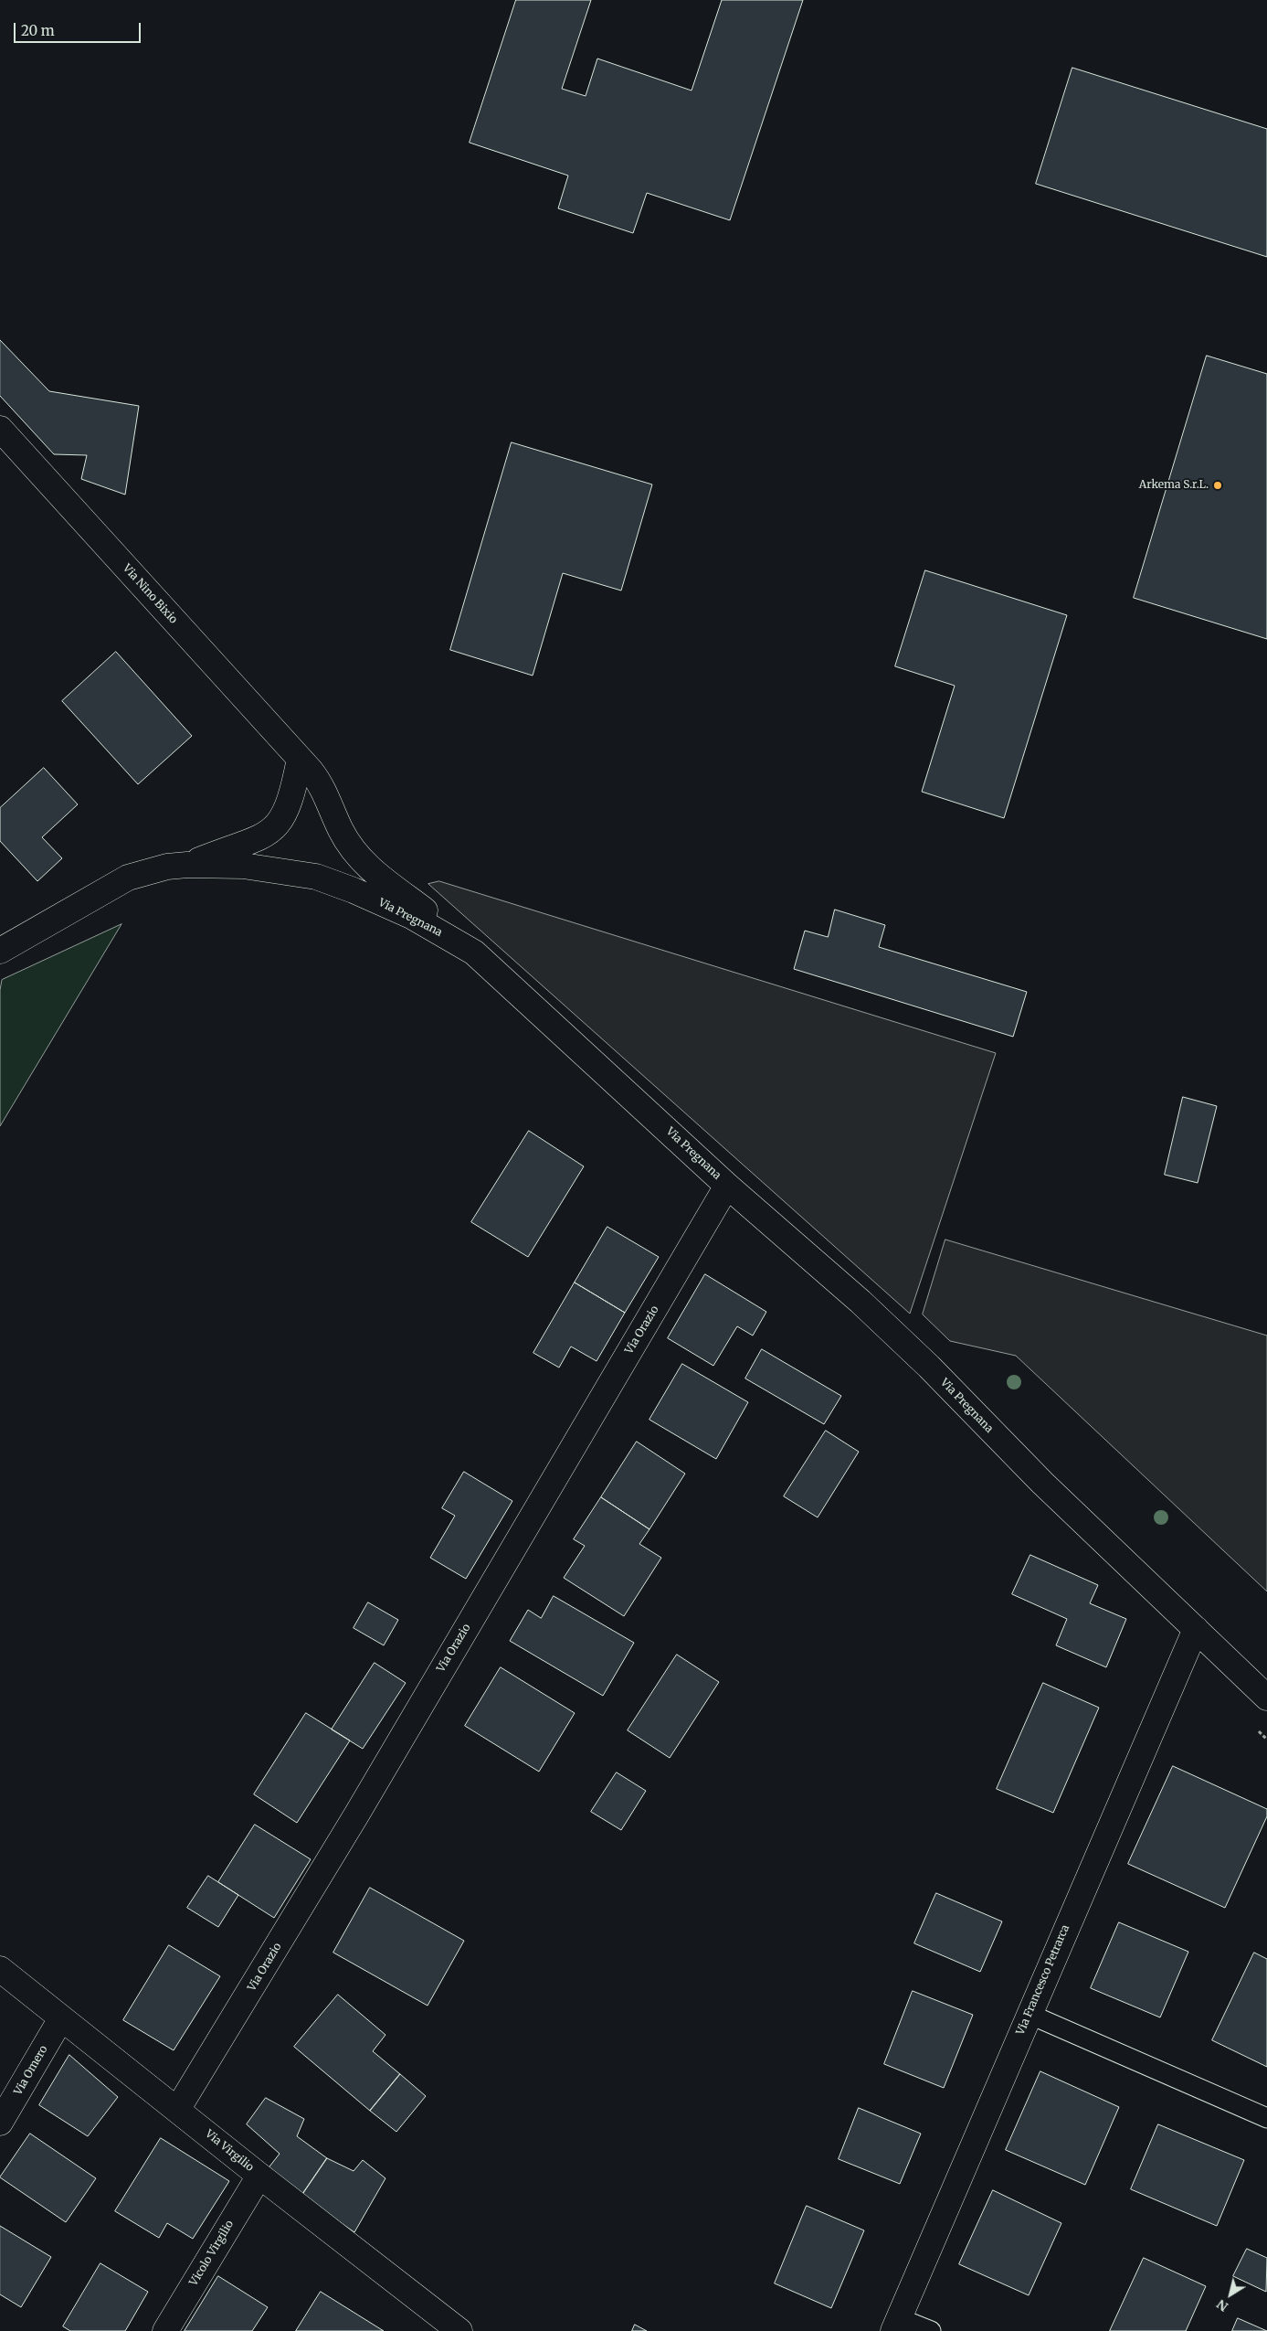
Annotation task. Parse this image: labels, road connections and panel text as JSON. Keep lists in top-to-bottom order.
{
  "streets": {
    "street": [
      "Via Nino Bixio",
      "Via Pregnana",
      "Via Orazio",
      "Via Francesco Petrarca",
      "Via Omero",
      "Via Virgilio",
      "Vicolo Virgilio"
    ]
  },
  "crossings": [
    ["Via Nino Bixio", "Via Pregnana"],
    ["Via Pregnana", "Via Orazio"],
    ["Via Pregnana", "Via Francesco Petrarca"],
    ["Via Orazio", "Via Virgilio"],
    ["Via Omero", "Via Virgilio"],
    ["Via Virgilio", "Vicolo Virgilio"]
  ],
  "places": ["Arkema S.r.L."],
  "scale_bar": "20 m",
  "north": "bottom left"
}
